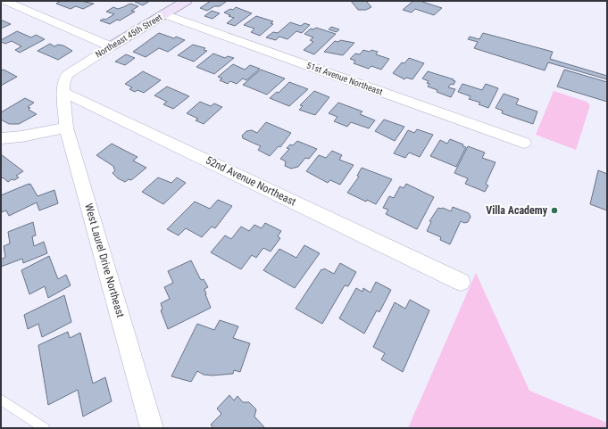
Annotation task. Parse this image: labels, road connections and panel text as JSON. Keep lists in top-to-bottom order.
{
  "streets": {
    "street": [
      "Northeast 45th Street",
      "51st Avenue Northeast",
      "52nd Avenue Northeast",
      "West Laurel Drive Northeast"
    ]
  },
  "crossings": [
    ["Northeast 45th Street", "51st Avenue Northeast"],
    ["Northeast 45th Street", "52nd Avenue Northeast"],
    ["Northeast 45th Street", "West Laurel Drive Northeast"],
    ["52nd Avenue Northeast", "West Laurel Drive Northeast"]
  ],
  "places": ["Villa Academy"]
}
